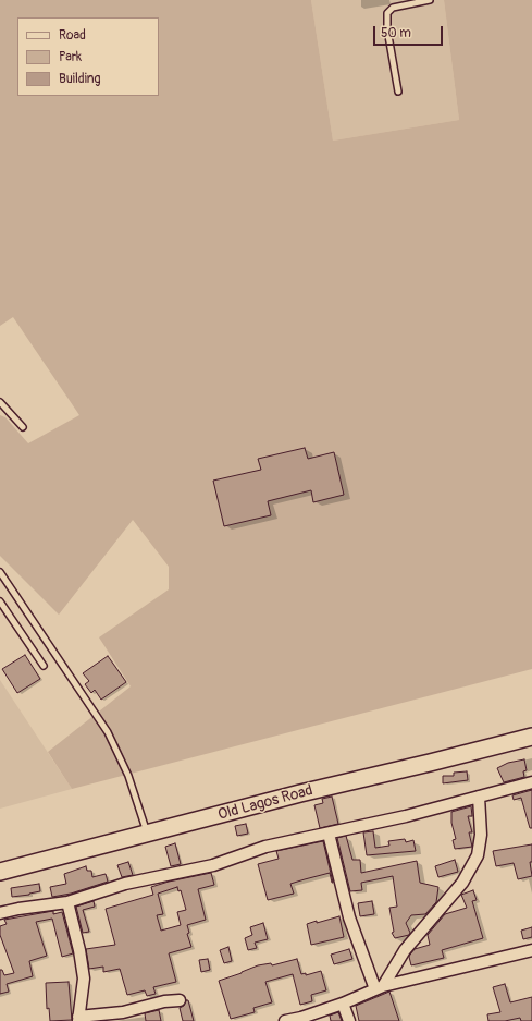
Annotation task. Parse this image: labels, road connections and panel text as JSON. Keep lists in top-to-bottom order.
{
  "streets": {
    "main road": ["Old Lagos Road"]
  },
  "legend": ["Road", "Park", "Building"],
  "scale_bar": "50 m"
}
